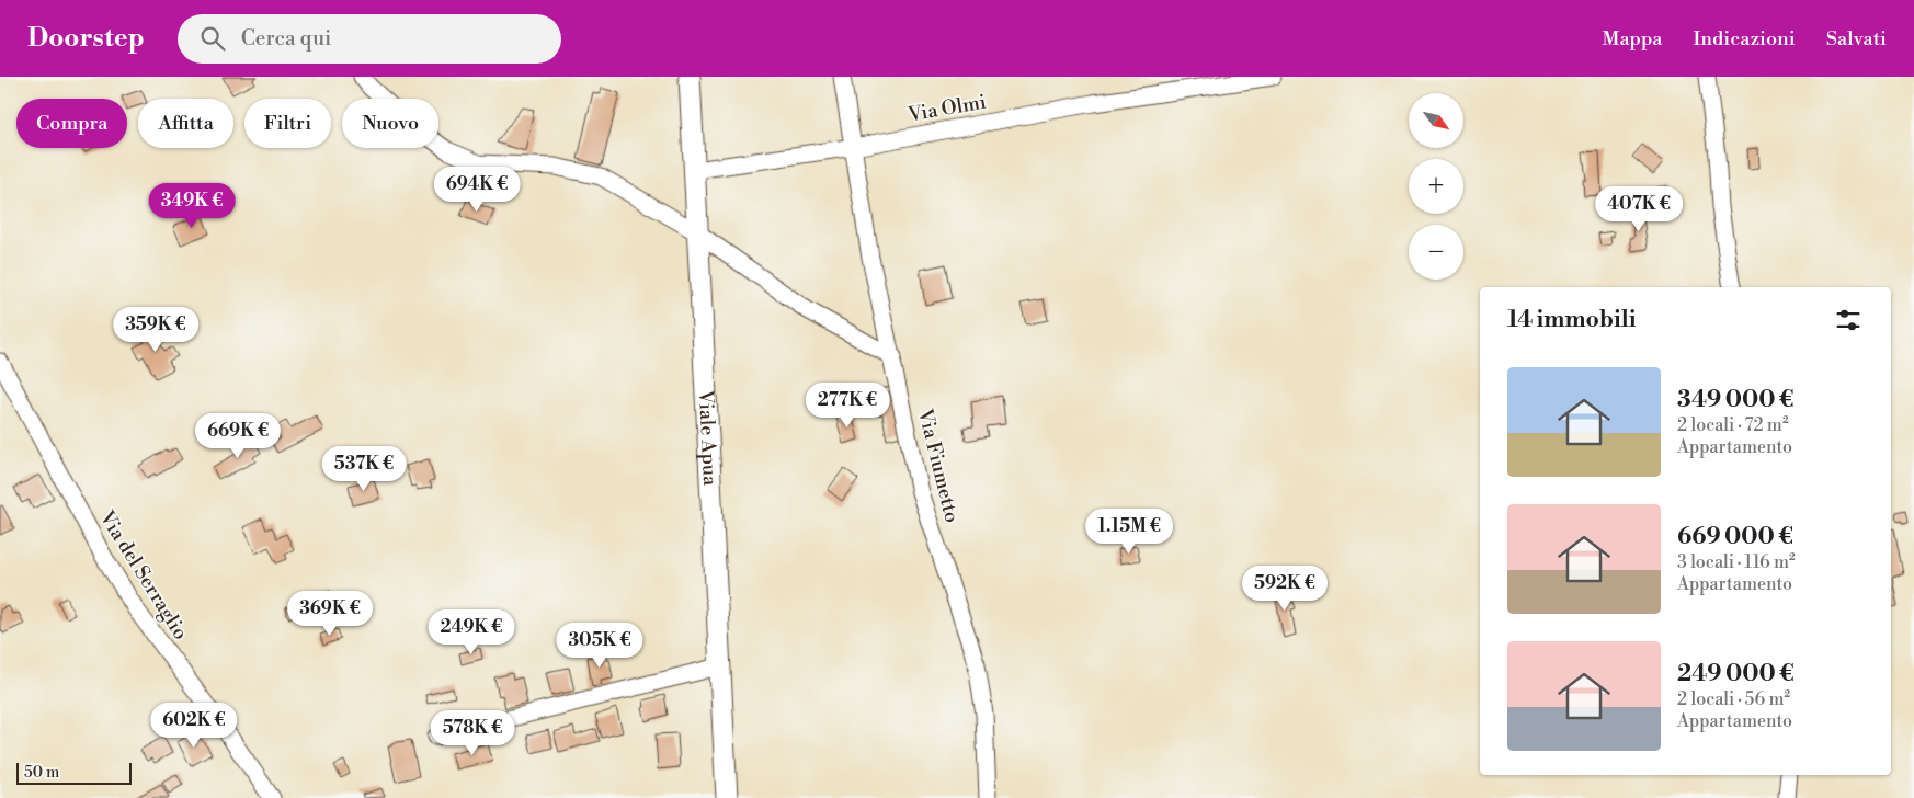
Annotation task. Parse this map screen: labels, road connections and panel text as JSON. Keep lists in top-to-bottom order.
{
  "streets": {
    "street": [
      "Via Olmi",
      "Viale Apua",
      "Via Fiumetto",
      "Via del Serraglio"
    ]
  },
  "crossings": [
    ["Via Olmi", "Viale Apua"],
    ["Via Olmi", "Via Fiumetto"]
  ],
  "scale_bar": "50 m",
  "north": "bottom right",
  "page": {
    "header": "Doorstep",
    "search": "Cerca qui",
    "nav": ["Mappa", "Indicazioni", "Salvati"],
    "map_buttons": ["+", "−"],
    "chip": [
      "Compra",
      "Affitta",
      "Filtri",
      "Nuovo"
    ],
    "price": [
      "694K €",
      "349K €",
      "407K €",
      "359K €",
      "277K €",
      "669K €",
      "537K €",
      "1.15M €",
      "592K €",
      "369K €",
      "249K €",
      "305K €",
      "602K €",
      "578K €"
    ],
    "heading": "14 immobili",
    "list": [
      {
        "name": "349 000 €",
        "note": "2 locali · 72 m² · Appartamento"
      },
      {
        "name": "669 000 €",
        "note": "3 locali · 116 m² · Appartamento"
      },
      {
        "name": "249 000 €",
        "note": "2 locali · 56 m² · Appartamento"
      }
    ],
    "scale": "50 m"
  }
}
